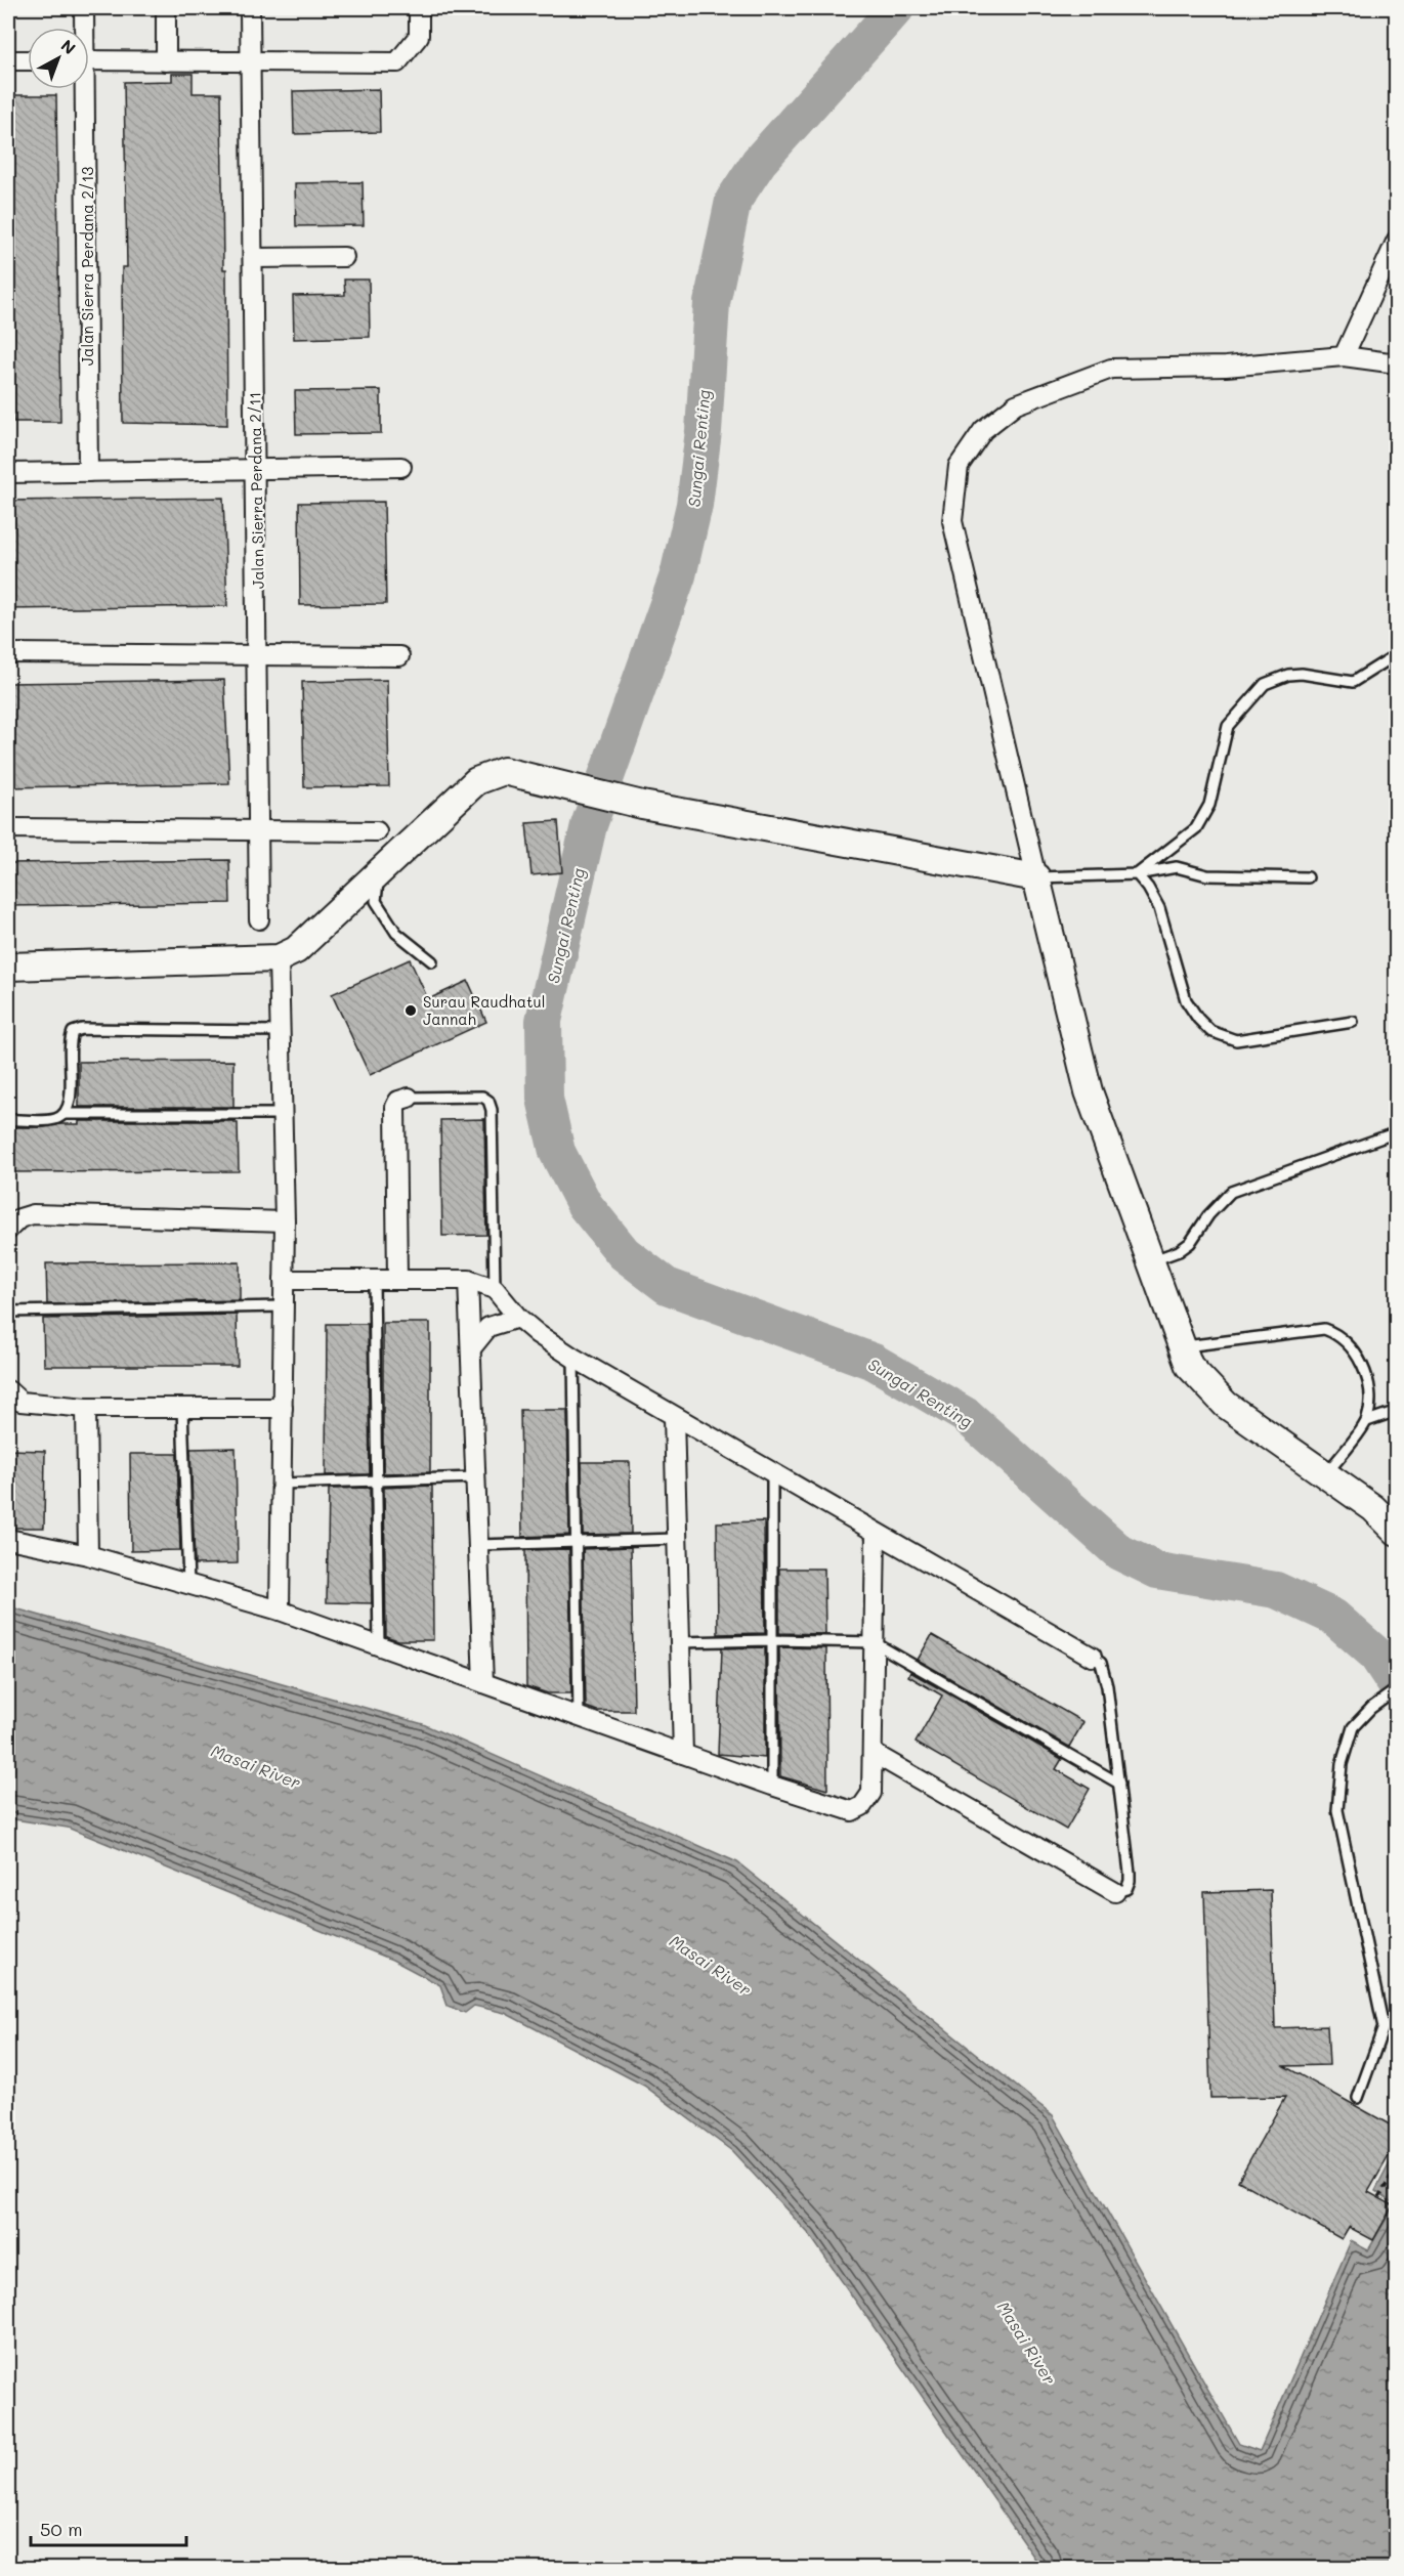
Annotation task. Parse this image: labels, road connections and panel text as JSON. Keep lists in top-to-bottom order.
{
  "streets": {
    "street": ["Jalan Sierra Perdana 2/13", "Jalan Sierra Perdana 2/11"]
  },
  "water": ["Sungai Renting", "Masai River"],
  "places": ["Surau Raudhatul Jannah"],
  "scale_bar": "50 m",
  "north": "top right"
}
